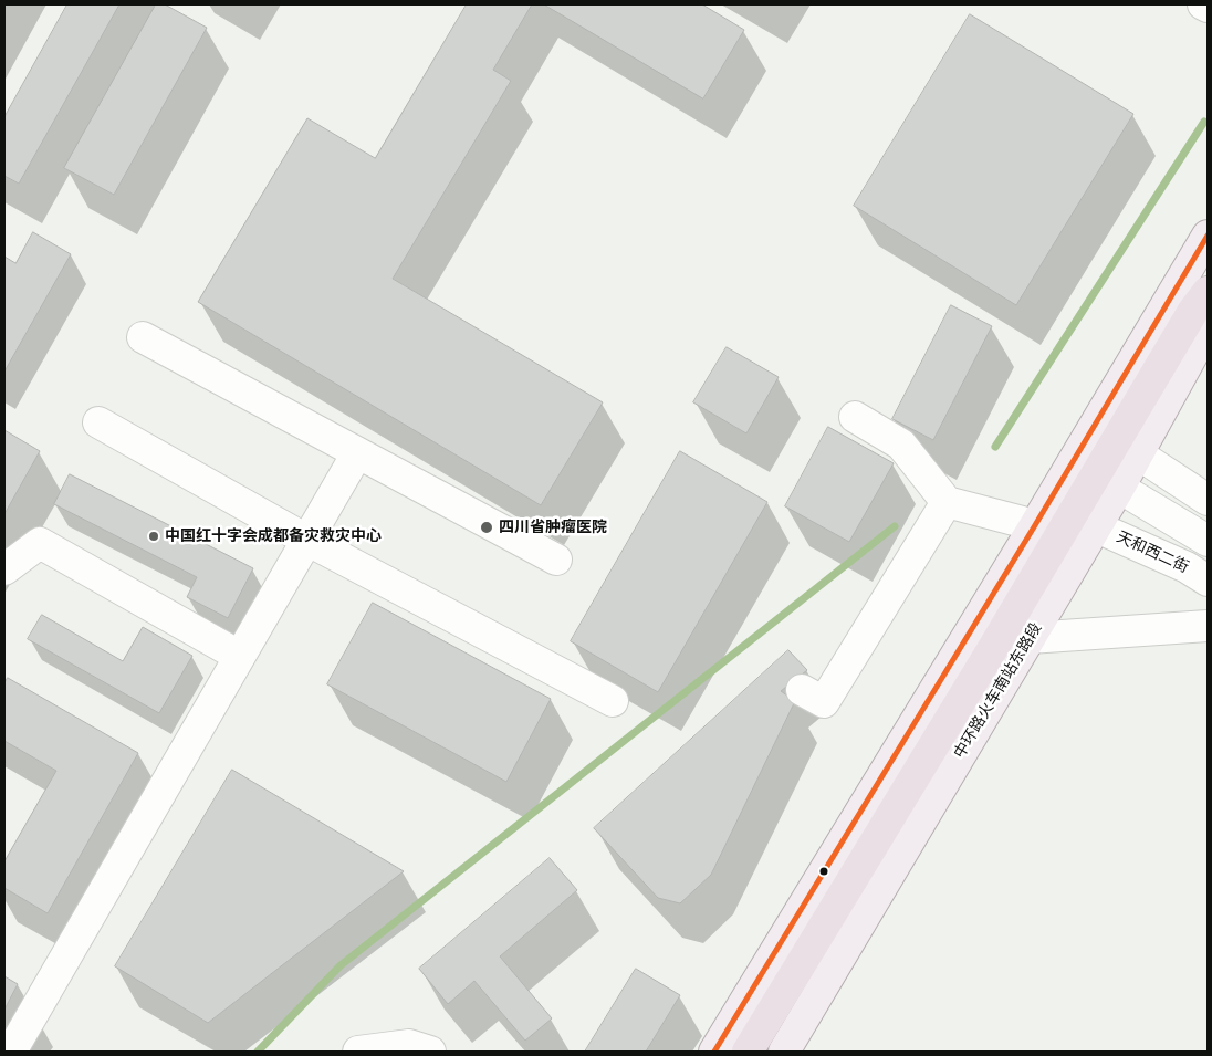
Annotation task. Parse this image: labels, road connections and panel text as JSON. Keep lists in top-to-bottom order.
{
  "streets": {
    "main road": ["中环路火车南站东路段"],
    "street": ["天和西二街"]
  },
  "crossings": [
    ["天和西二街", "中环路火车南站东路段"]
  ],
  "places": ["四川省肿瘤医院", "中国红十字会成都备灾救灾中心"]
}
